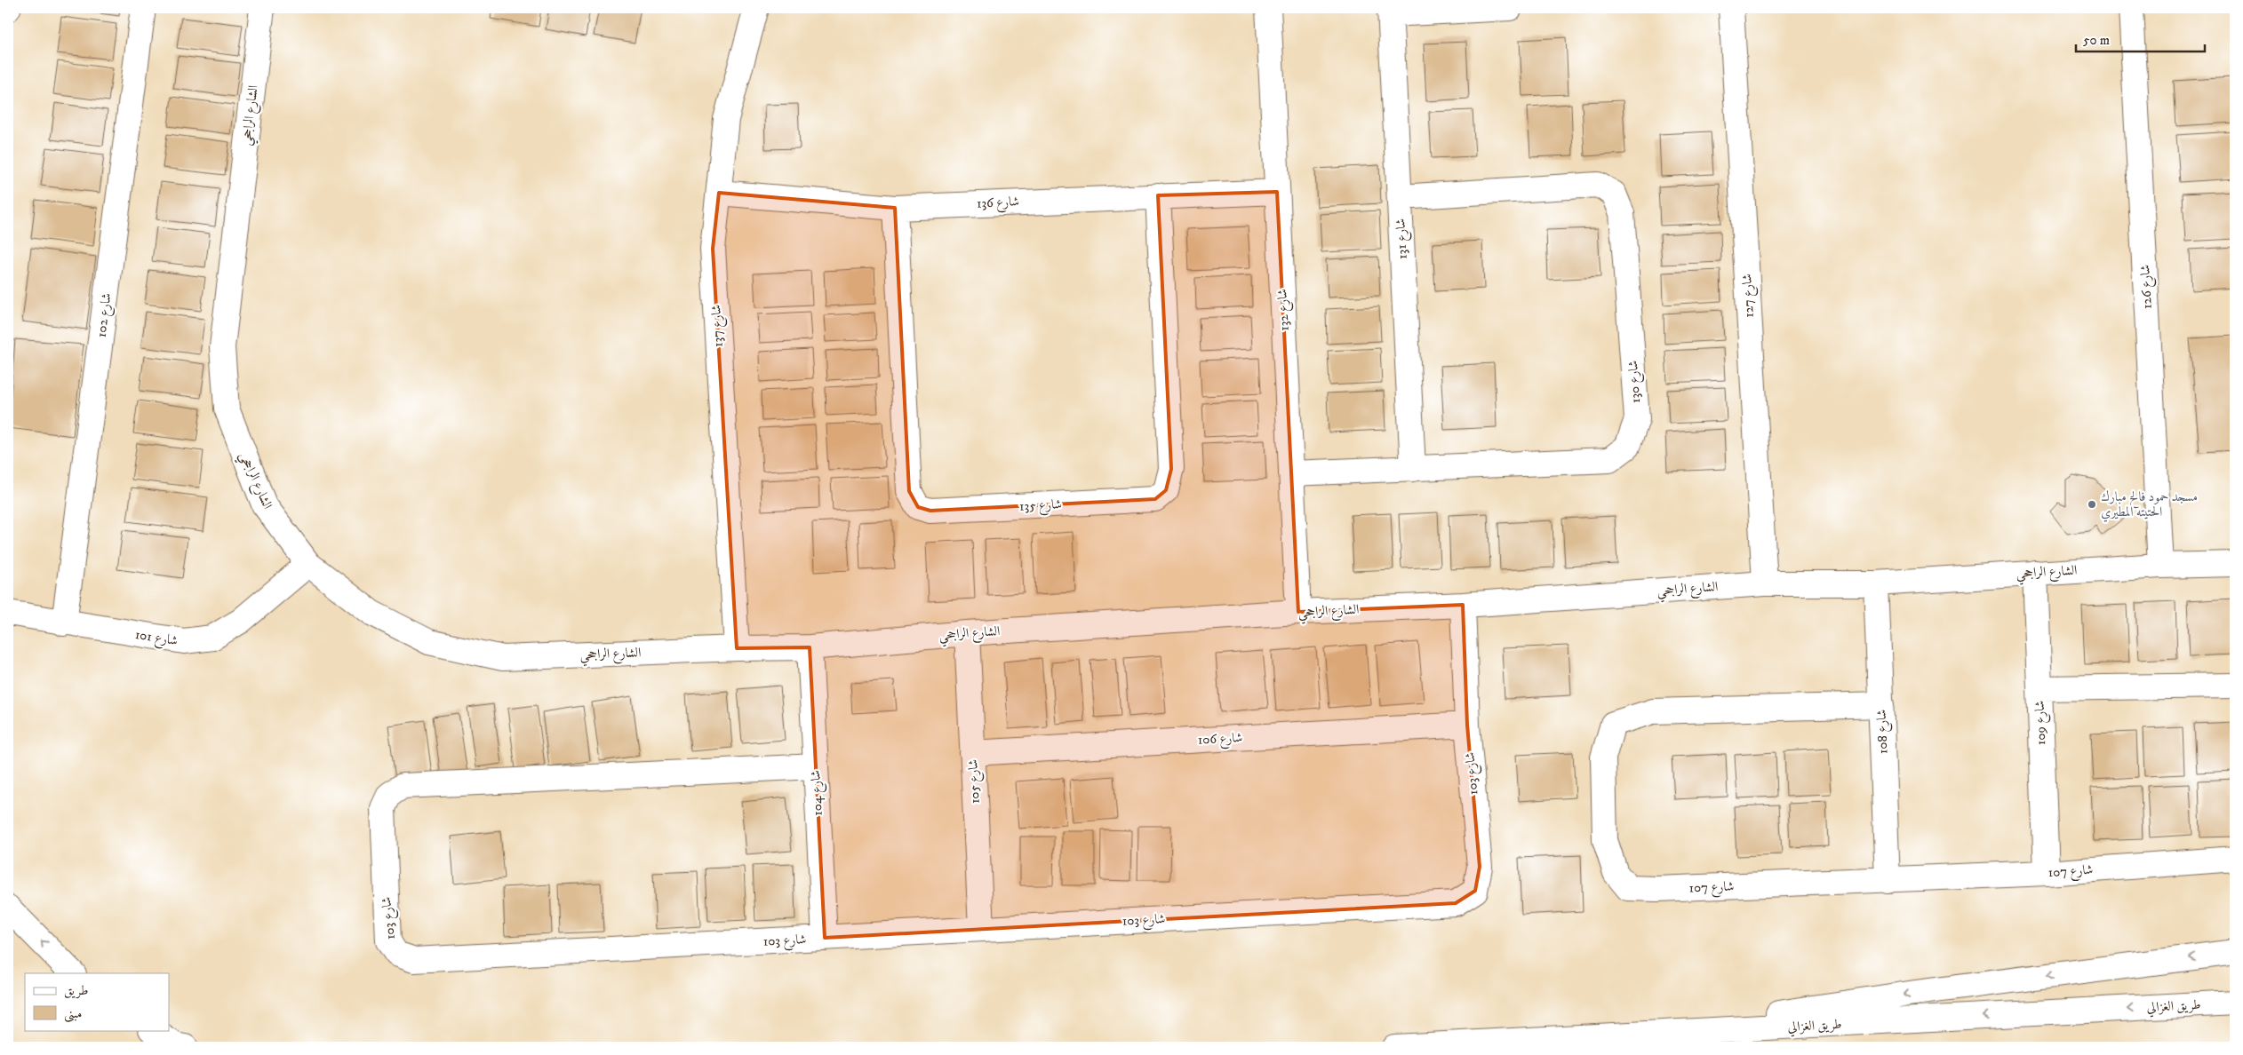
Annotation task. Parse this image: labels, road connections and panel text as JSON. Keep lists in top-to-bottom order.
{
  "streets": {
    "main road": [
      "الشارع الراجحي",
      "شارع 136",
      "شارع 131",
      "شارع 126",
      "شارع 127",
      "شارع 132",
      "شارع 102",
      "شارع 137",
      "شارع 130",
      "شارع 135",
      "شارع 101",
      "شارع 109",
      "شارع 108",
      "شارع 106",
      "شارع 103",
      "شارع 105",
      "شارع 104",
      "شارع 107",
      "طريق الغزالي"
    ]
  },
  "crossings": [
    ["الشارع الراجحي", "شارع 126"],
    ["الشارع الراجحي", "شارع 127"],
    ["الشارع الراجحي", "شارع 132"],
    ["الشارع الراجحي", "شارع 137"],
    ["الشارع الراجحي", "شارع 101"],
    ["الشارع الراجحي", "شارع 109"],
    ["الشارع الراجحي", "شارع 108"],
    ["الشارع الراجحي", "شارع 103"],
    ["الشارع الراجحي", "شارع 105"],
    ["الشارع الراجحي", "شارع 104"],
    ["شارع 136", "شارع 132"],
    ["شارع 136", "شارع 137"],
    ["شارع 136", "شارع 135"],
    ["شارع 131", "شارع 130"],
    ["شارع 132", "شارع 130"],
    ["شارع 102", "شارع 101"],
    ["شارع 109", "شارع 107"],
    ["شارع 108", "شارع 107"],
    ["شارع 106", "شارع 103"],
    ["شارع 106", "شارع 105"],
    ["شارع 103", "شارع 105"],
    ["شارع 103", "شارع 104"]
  ],
  "places": ["مسجد حمود فالح مبارك الحتيته المطيري"],
  "legend": ["طريق", "مبنى"],
  "scale_bar": "50 m"
}
